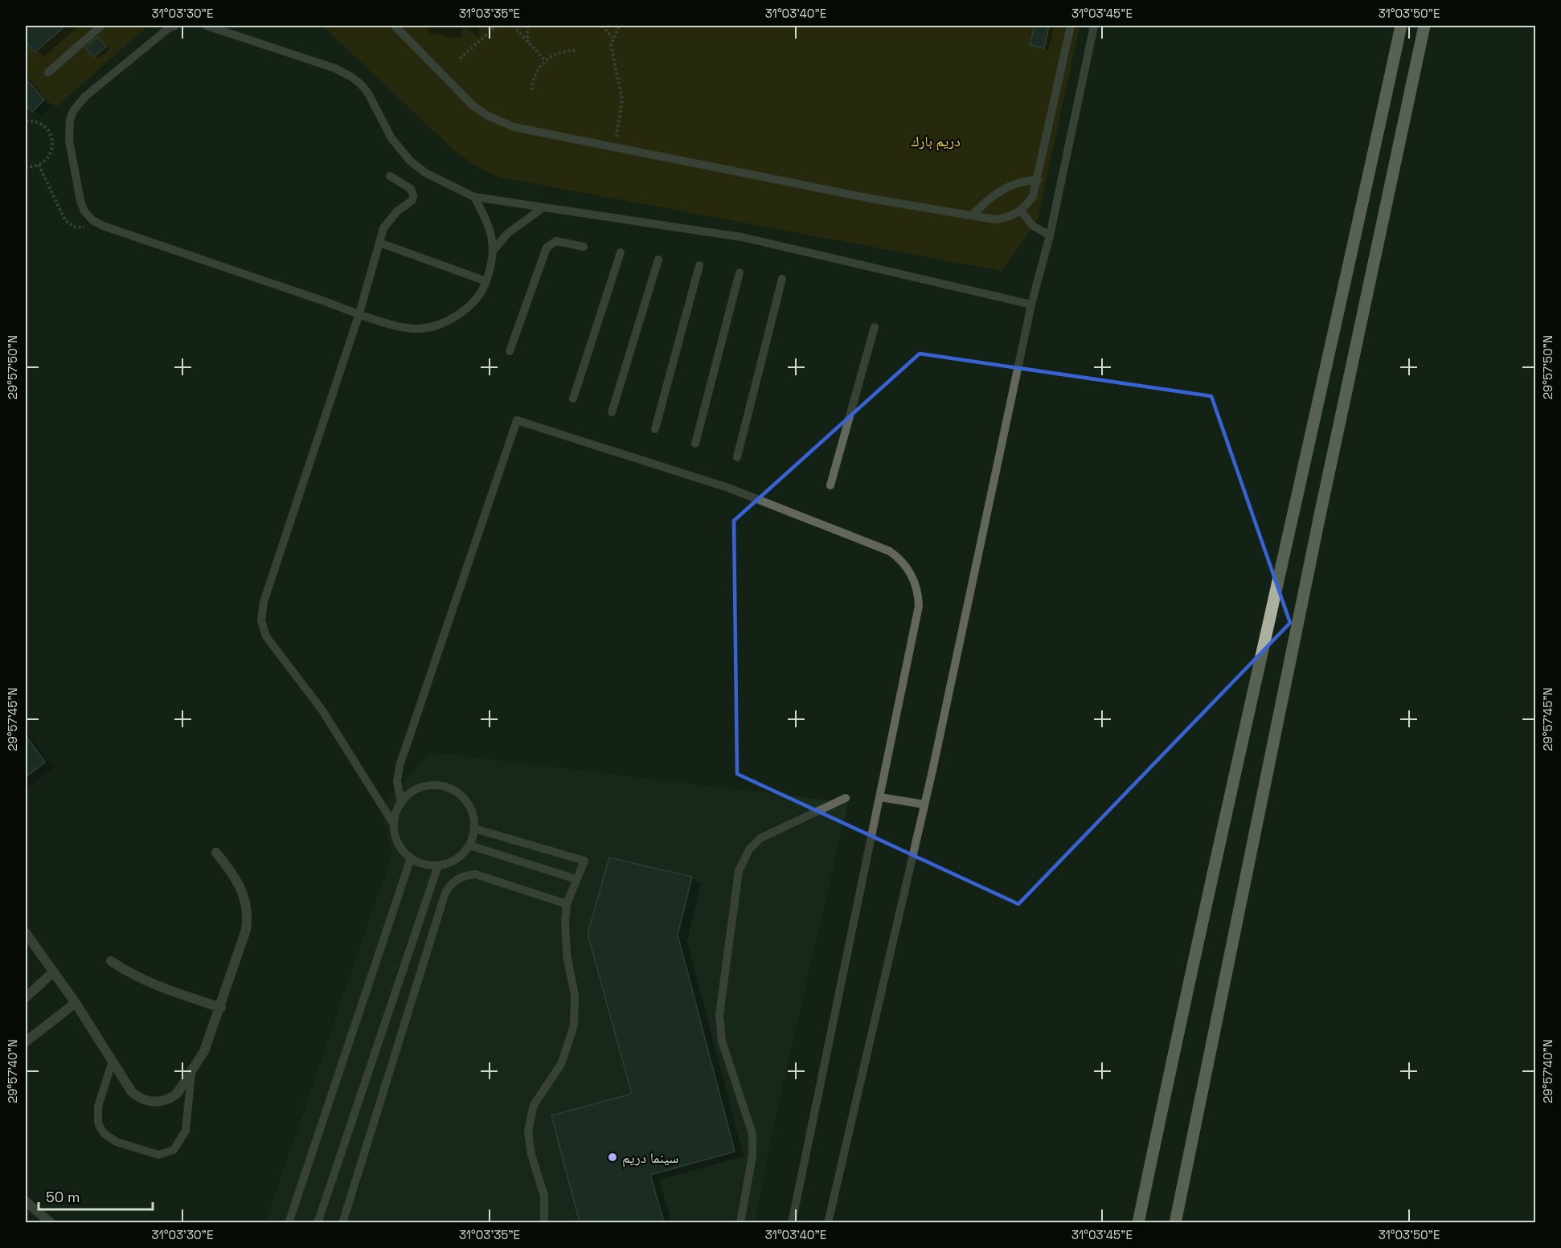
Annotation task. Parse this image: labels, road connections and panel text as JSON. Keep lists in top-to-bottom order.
{
  "parks": ["دريم بارك"],
  "places": ["سينما دريم"],
  "scale_bar": "50 m",
  "coordinates": [
    "31°03'30\"E",
    "31°03'35\"E",
    "31°03'40\"E",
    "31°03'45\"E",
    "31°03'50\"E",
    "29°57'50\"N",
    "29°57'45\"N",
    "29°57'40\"N"
  ]
}
